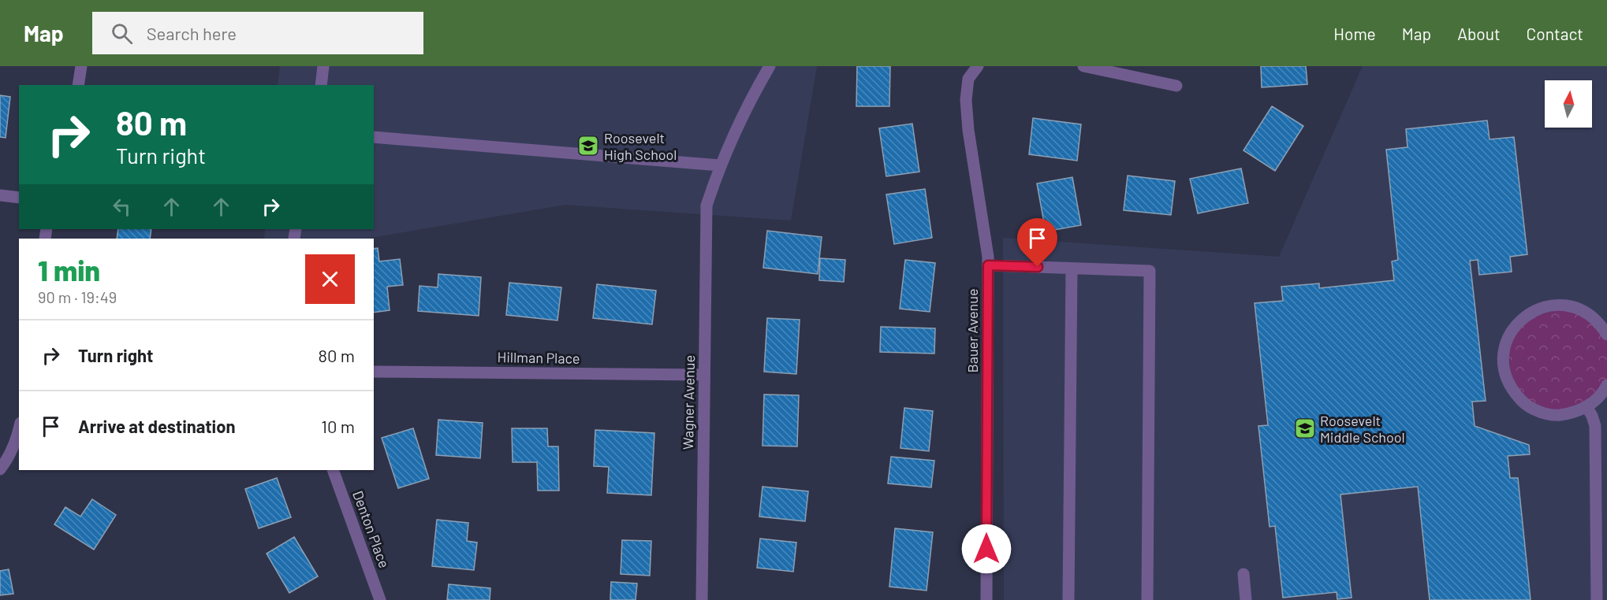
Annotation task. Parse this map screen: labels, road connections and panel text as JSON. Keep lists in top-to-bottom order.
{
  "streets": {
    "street": [
      "Bauer Avenue",
      "Hillman Place",
      "Wagner Avenue",
      "Denton Place"
    ]
  },
  "crossings": [
    ["Hillman Place", "Wagner Avenue"]
  ],
  "places": {
    "school or university": ["Roosevelt High School", "Roosevelt Middle School"]
  },
  "north": "top",
  "page": {
    "header": "Map",
    "search": "Search here",
    "nav": [
      "Home",
      "Map",
      "About",
      "Contact"
    ],
    "turn": ["80 m", "Turn right"],
    "heading": ["1 min", "90 m · 19:49"],
    "list": [
      {
        "name": "Turn right",
        "value": "80 m"
      },
      {
        "name": "Arrive at destination",
        "value": "10 m"
      }
    ]
  }
}
